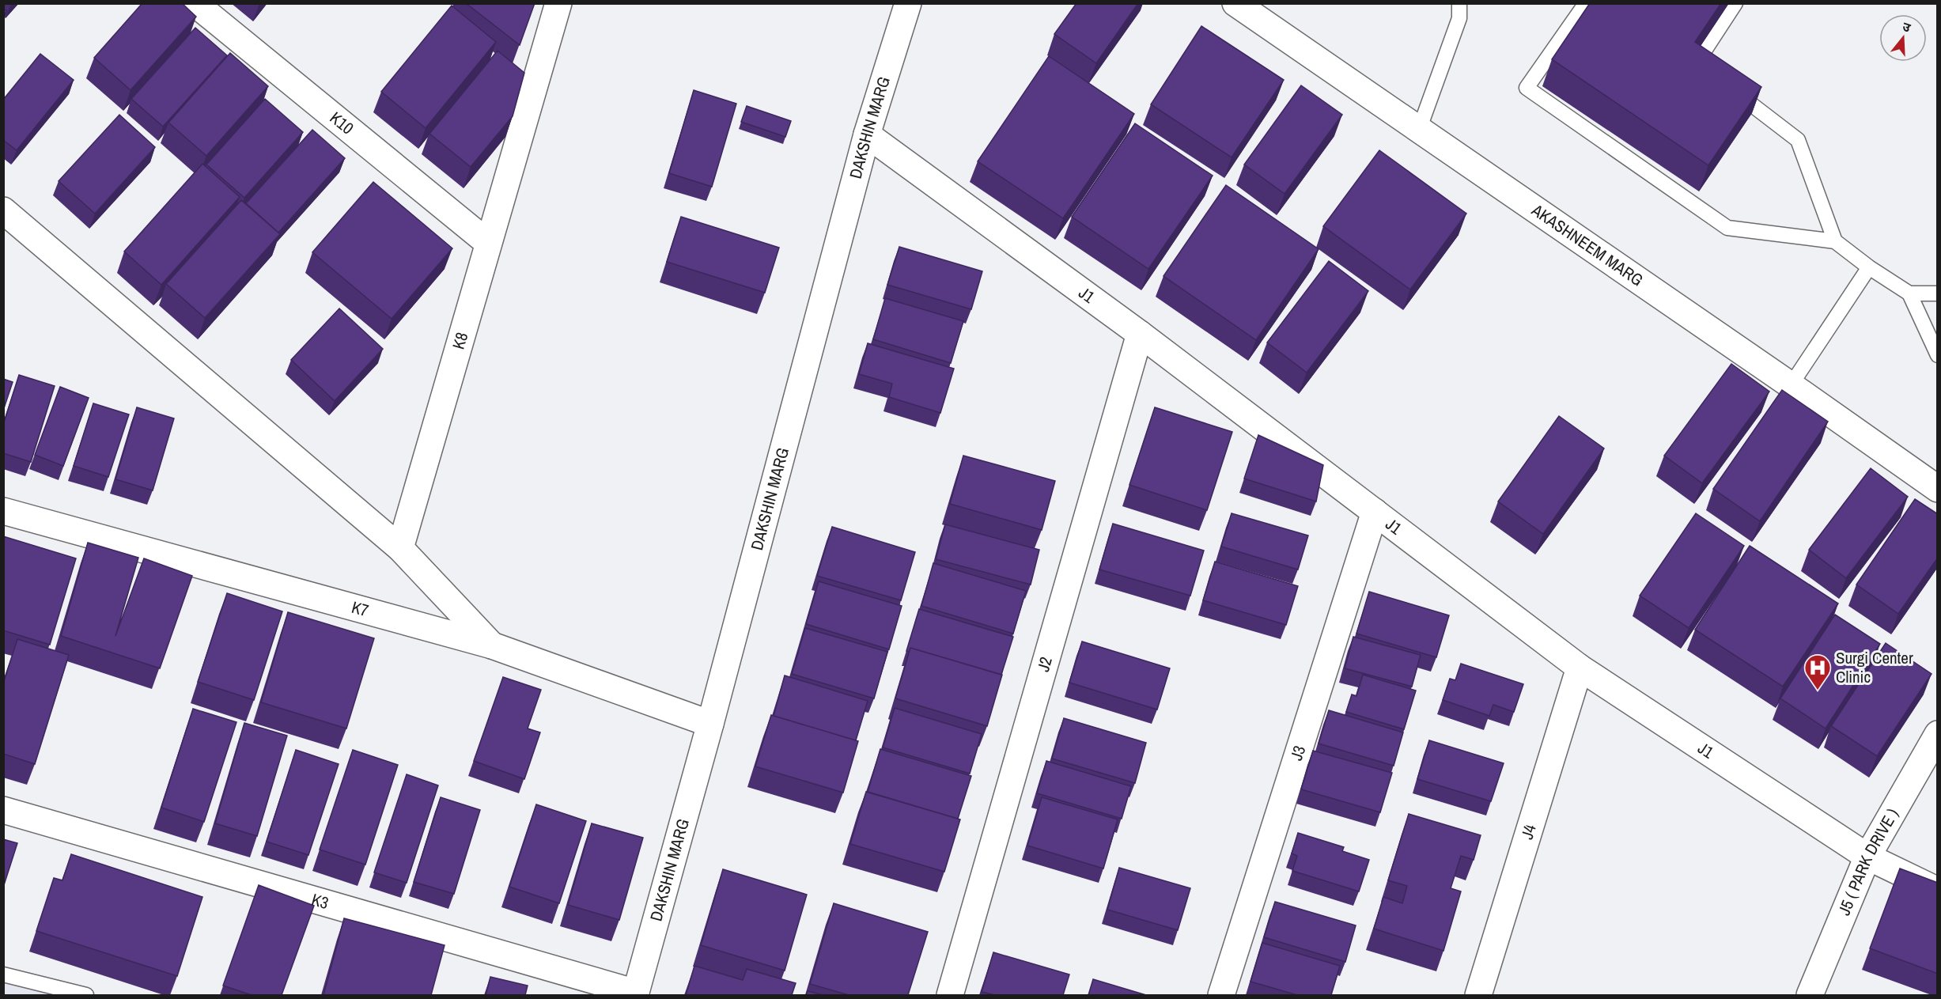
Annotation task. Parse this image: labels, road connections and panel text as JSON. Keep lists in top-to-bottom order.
{
  "streets": {
    "street": [
      "K10",
      "DAKSHIN MARG",
      "AKASHNEEM MARG",
      "J1",
      "K8",
      "K7",
      "J2",
      "J3",
      "J4",
      "J5 ( PARK DRIVE )",
      "K3"
    ]
  },
  "crossings": [
    ["K10", "K8"],
    ["DAKSHIN MARG", "J1"],
    ["DAKSHIN MARG", "K7"],
    ["DAKSHIN MARG", "K3"],
    ["J1", "J2"],
    ["J1", "J3"],
    ["J1", "J4"],
    ["J1", "J5 ( PARK DRIVE )"]
  ],
  "places": {
    "hospital": ["Surgi Center Clinic"]
  },
  "north": "top"
}
